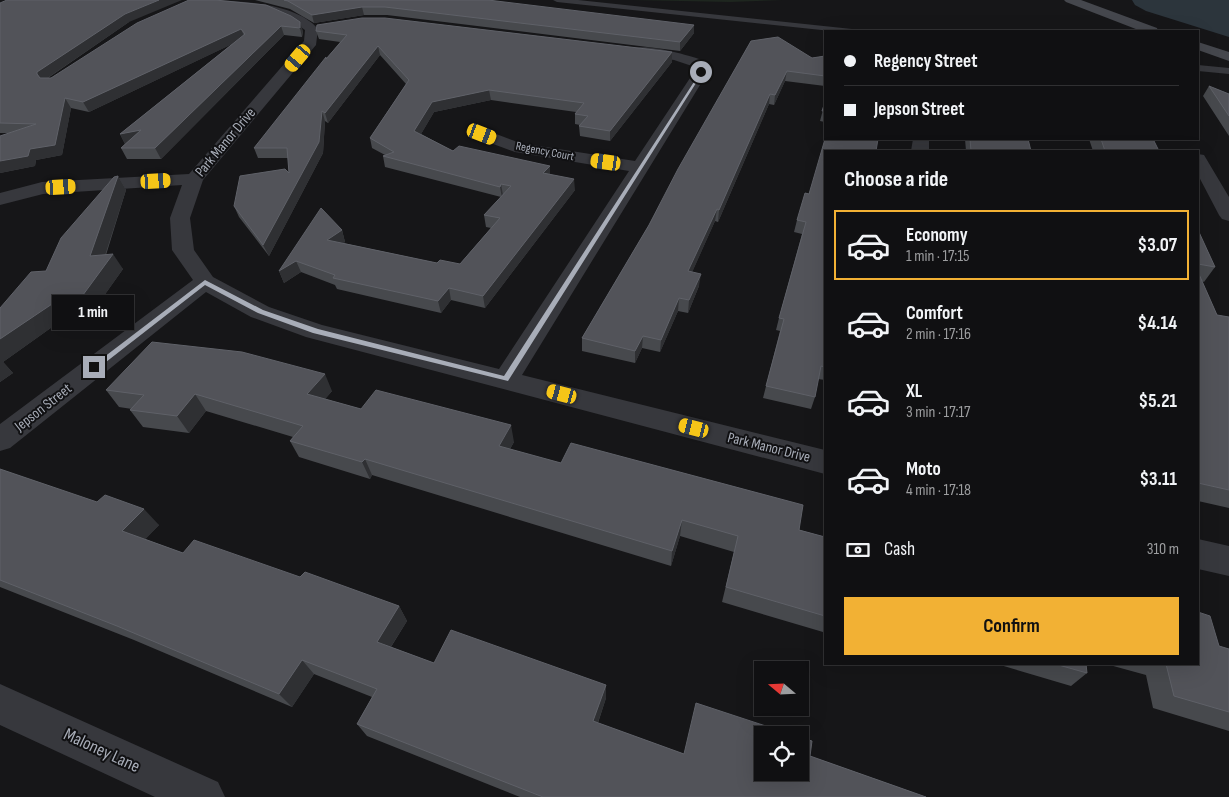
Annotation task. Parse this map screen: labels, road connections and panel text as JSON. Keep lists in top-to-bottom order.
{
  "streets": {
    "street": [
      "Park Manor Drive",
      "Regency Court",
      "Jepson Street",
      "Maloney Lane"
    ]
  },
  "crossings": [
    ["Park Manor Drive", "Jepson Street"]
  ],
  "north": "left",
  "page": {
    "banner": ["Regency Street", "Jepson Street"],
    "heading": "Choose a ride",
    "list": [
      {
        "name": "Economy",
        "note": "1 min · 17:15",
        "value": "$3.07"
      },
      {
        "name": "Comfort",
        "note": "2 min · 17:16",
        "value": "$4.14"
      },
      {
        "name": "XL",
        "note": "3 min · 17:17",
        "value": "$5.21"
      },
      {
        "name": "Moto",
        "note": "4 min · 17:18",
        "value": "$3.11"
      }
    ],
    "bubble": "1 min",
    "pay": ["Cash", "310 m"],
    "buttons": "Confirm"
  }
}
